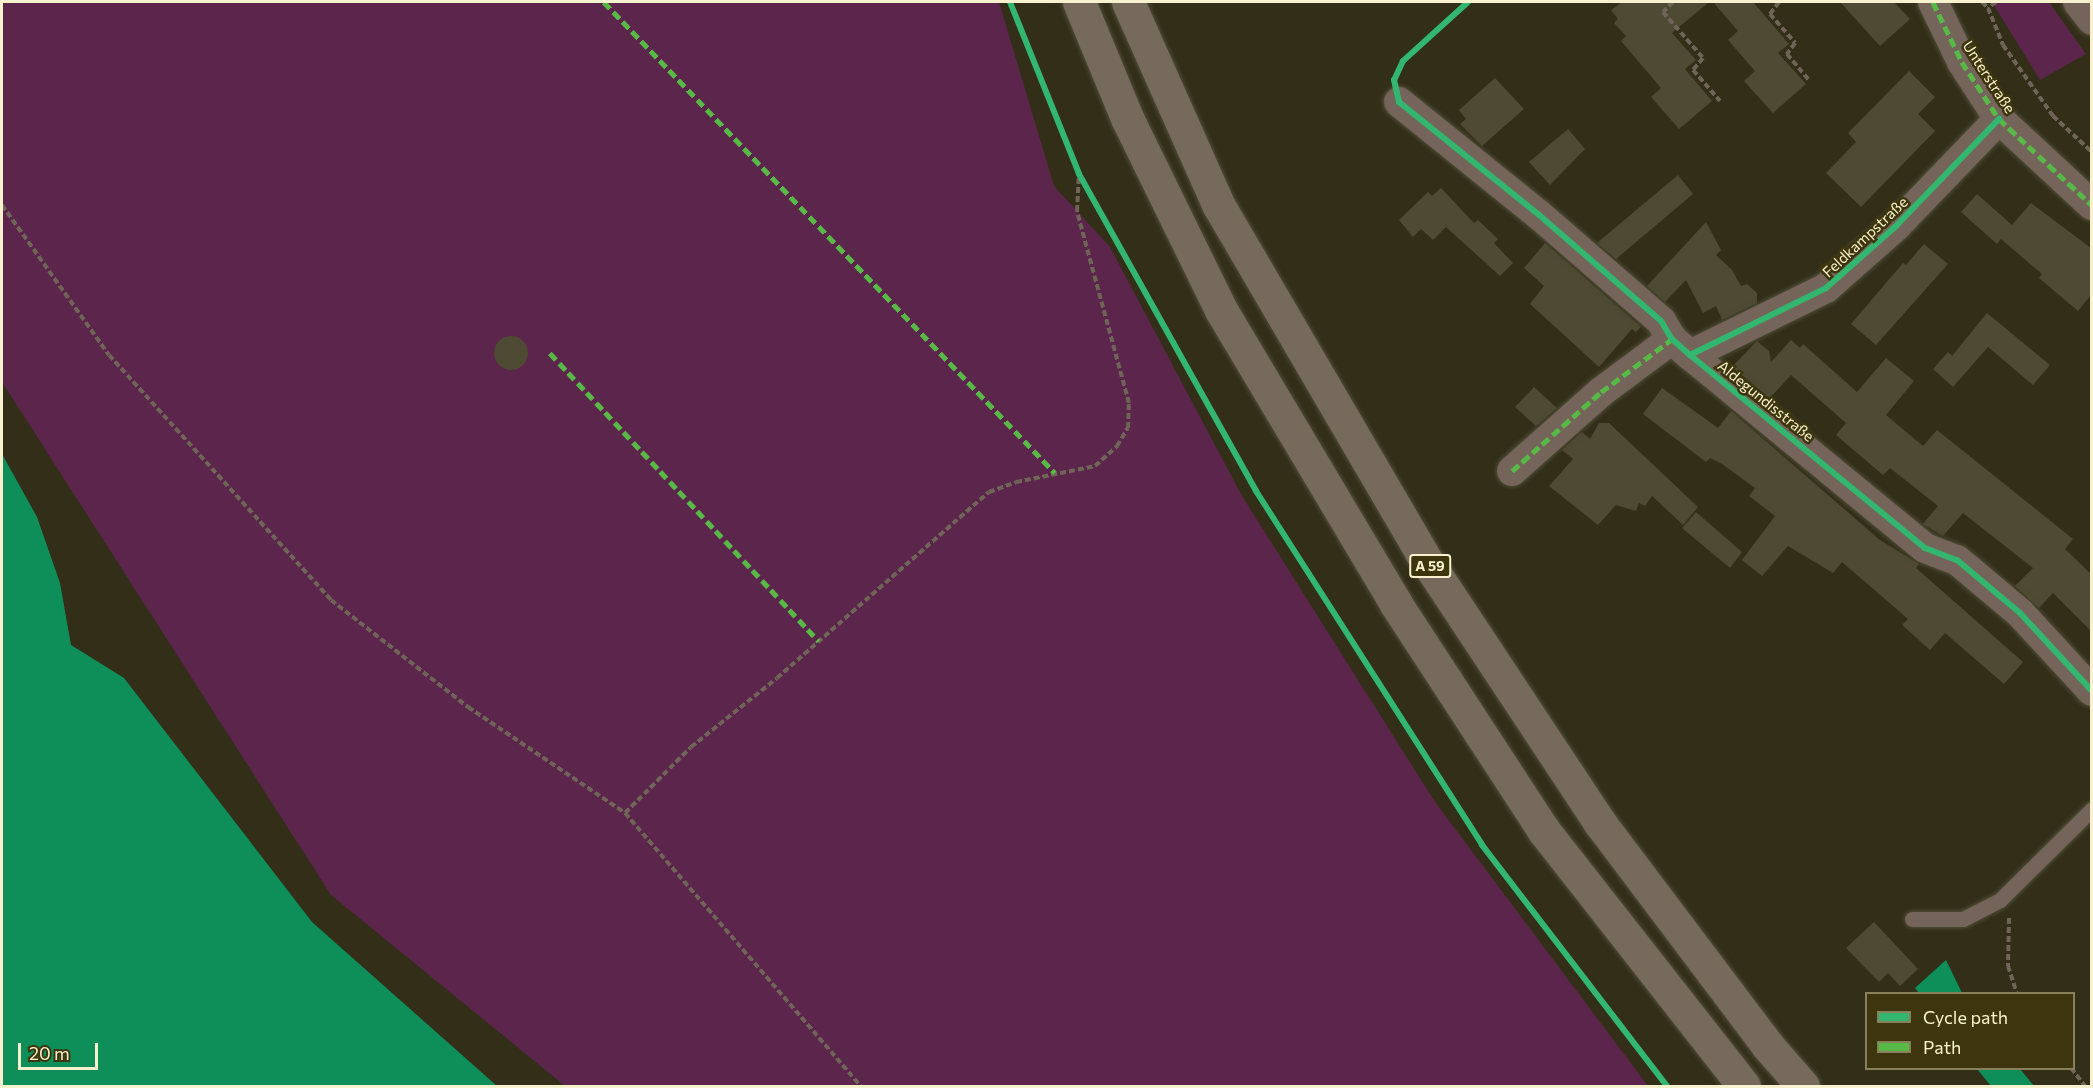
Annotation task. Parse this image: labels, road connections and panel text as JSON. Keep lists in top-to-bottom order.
{
  "streets": {
    "highway": ["A 59"],
    "street": ["Unterstraße", "Feldkampstraße", "Aldegundisstraße"]
  },
  "crossings": [
    ["Unterstraße", "Feldkampstraße"],
    ["Feldkampstraße", "Aldegundisstraße"]
  ],
  "legend": ["Cycle path", "Path"],
  "scale_bar": "20 m"
}
